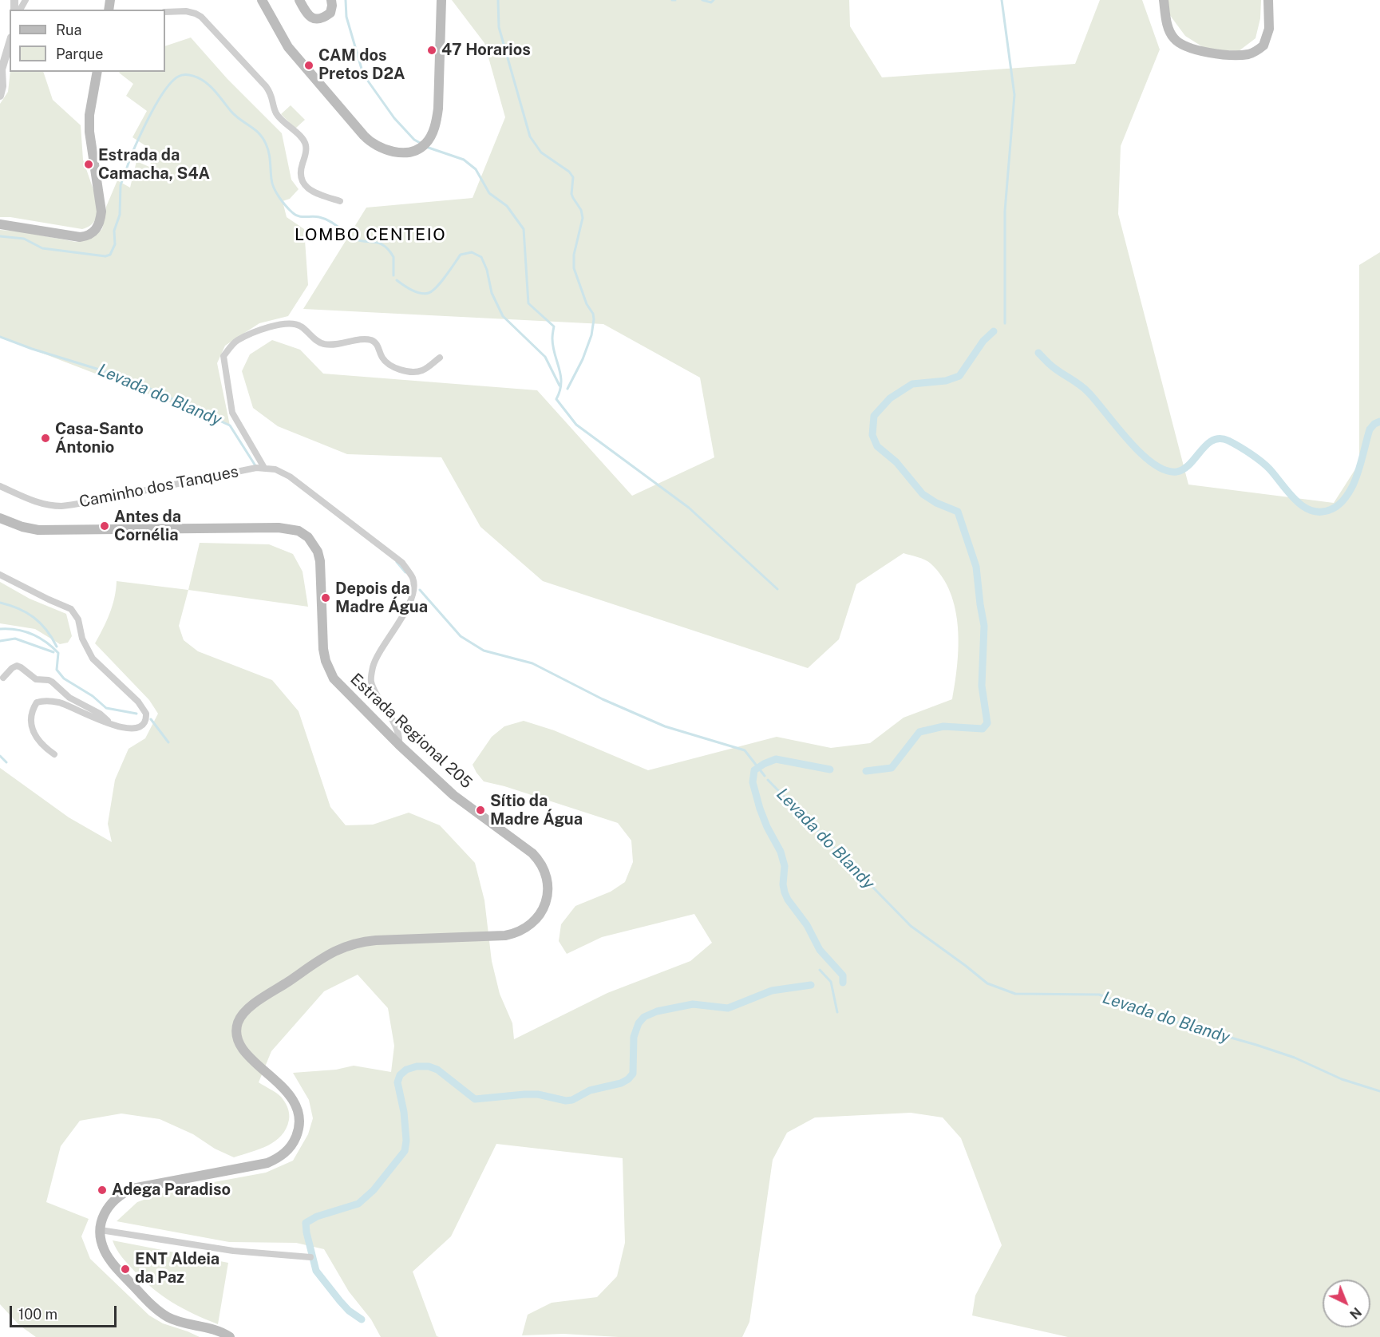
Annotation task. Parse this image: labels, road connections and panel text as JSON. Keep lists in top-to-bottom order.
{
  "streets": {
    "main road": ["Estrada Regional 205"],
    "street": ["Caminho dos Tanques"]
  },
  "crossings": [
    ["Caminho dos Tanques", "Estrada Regional 205"]
  ],
  "districts": ["LOMBO CENTEIO"],
  "water": ["Levada do Blandy"],
  "places": [
    "47 Horarios",
    "CAM dos Pretos D2A",
    "Estrada da Camacha, S4A",
    "Casa-Santo Ántonio",
    "Antes da Cornélia",
    "Depois da Madre Água",
    "Sítio da Madre Água",
    "Adega Paradiso",
    "ENT Aldeia da Paz"
  ],
  "legend": ["Rua", "Parque"],
  "scale_bar": "100 m",
  "north": "bottom right"
}
